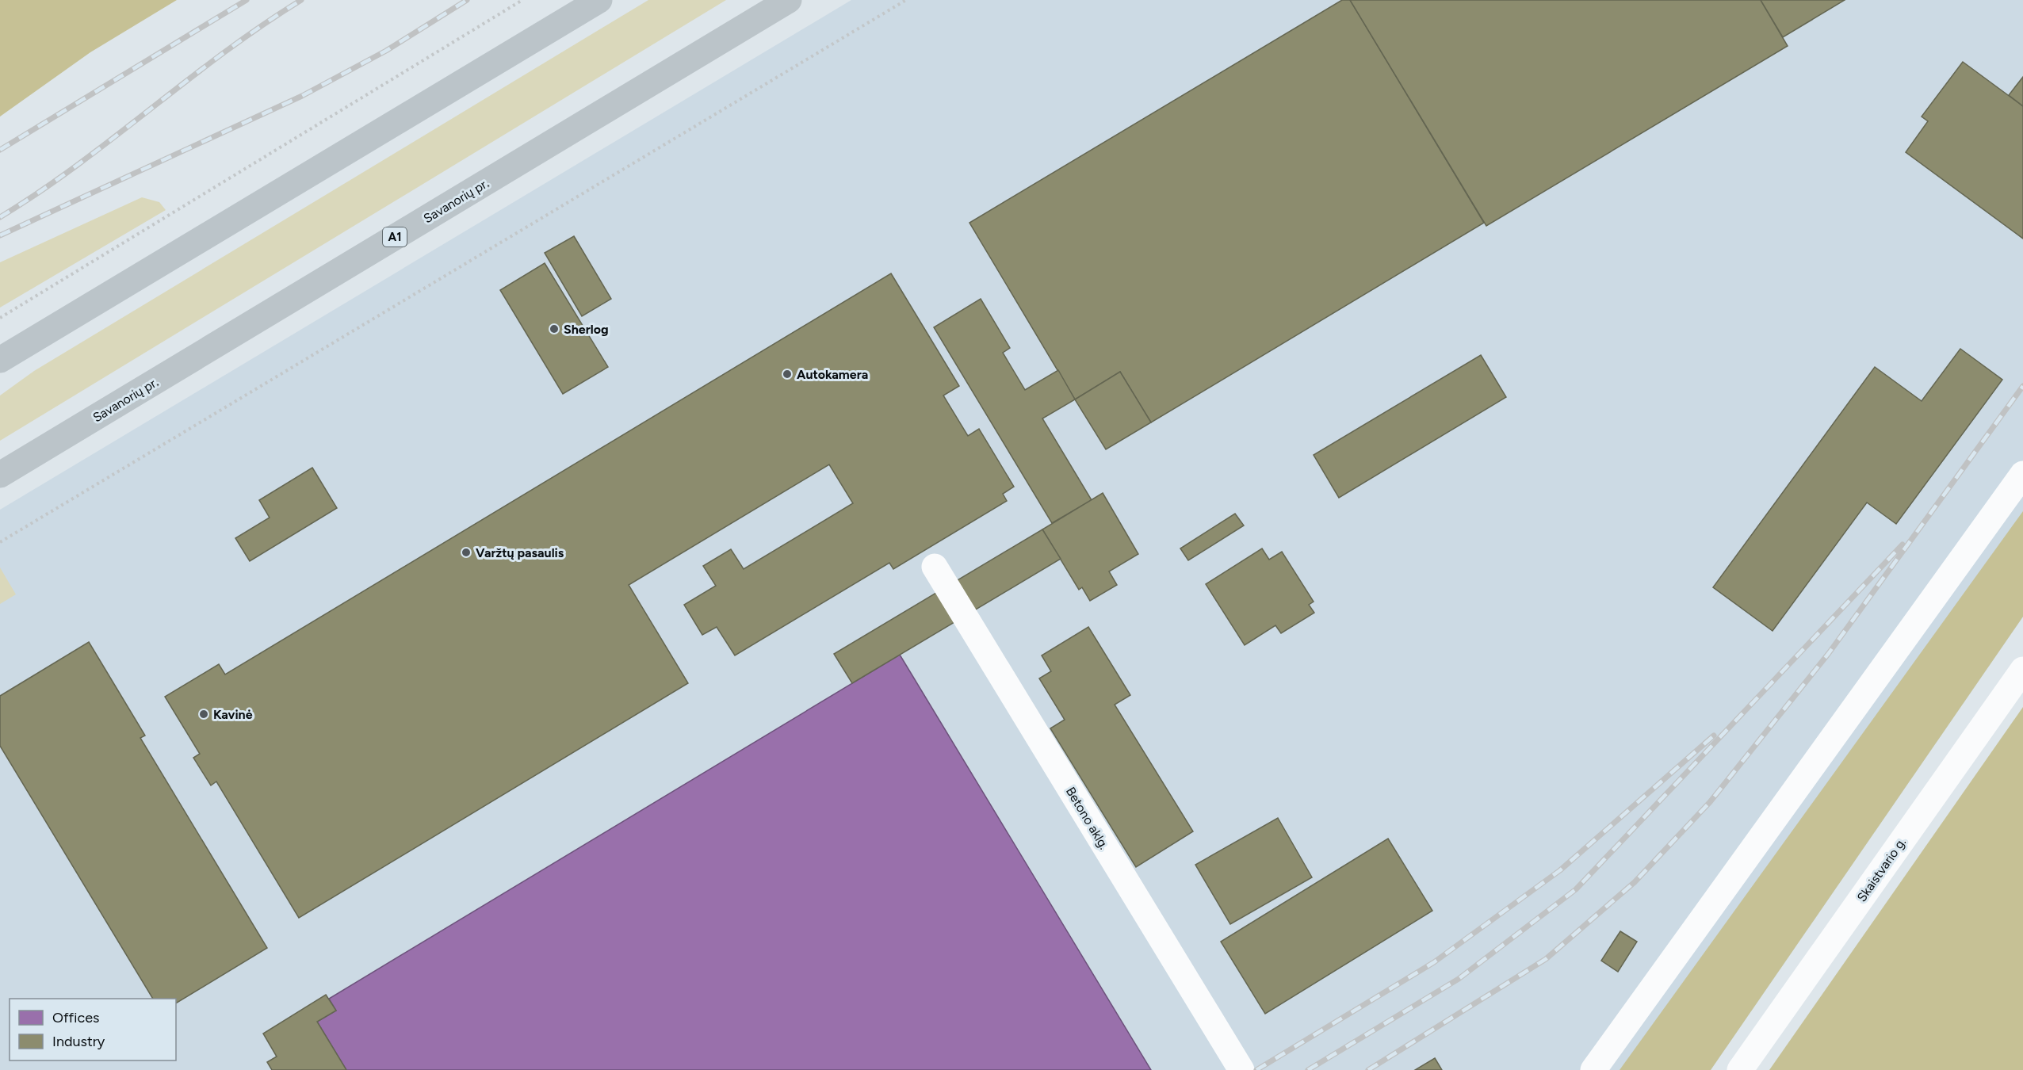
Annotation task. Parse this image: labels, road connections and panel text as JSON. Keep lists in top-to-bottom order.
{
  "streets": {
    "highway": ["Savanorių pr.", "A1"],
    "street": ["Betono aklg.", "Skaistvario g."]
  },
  "places": [
    "Sherlog",
    "Autokamera",
    "Varžtų pasaulis",
    "Kavinė"
  ],
  "legend": ["Offices", "Industry"]
}
